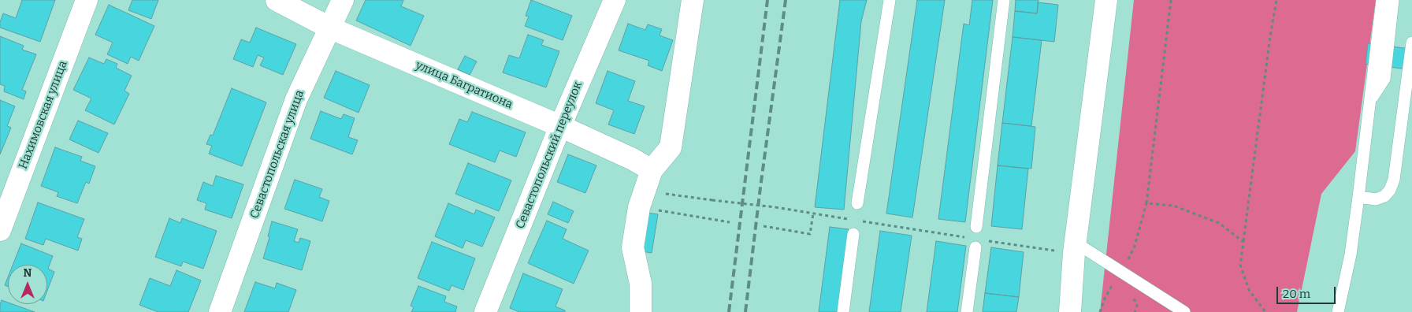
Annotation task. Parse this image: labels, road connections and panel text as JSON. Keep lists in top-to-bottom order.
{
  "streets": {
    "street": [
      "улица Багратиона",
      "Нахимовская улица",
      "Севастопольская улица",
      "Севастопольский переулок"
    ]
  },
  "crossings": [
    ["улица Багратиона", "Севастопольская улица"],
    ["улица Багратиона", "Севастопольский переулок"]
  ],
  "scale_bar": "20 m",
  "north": "top"
}
